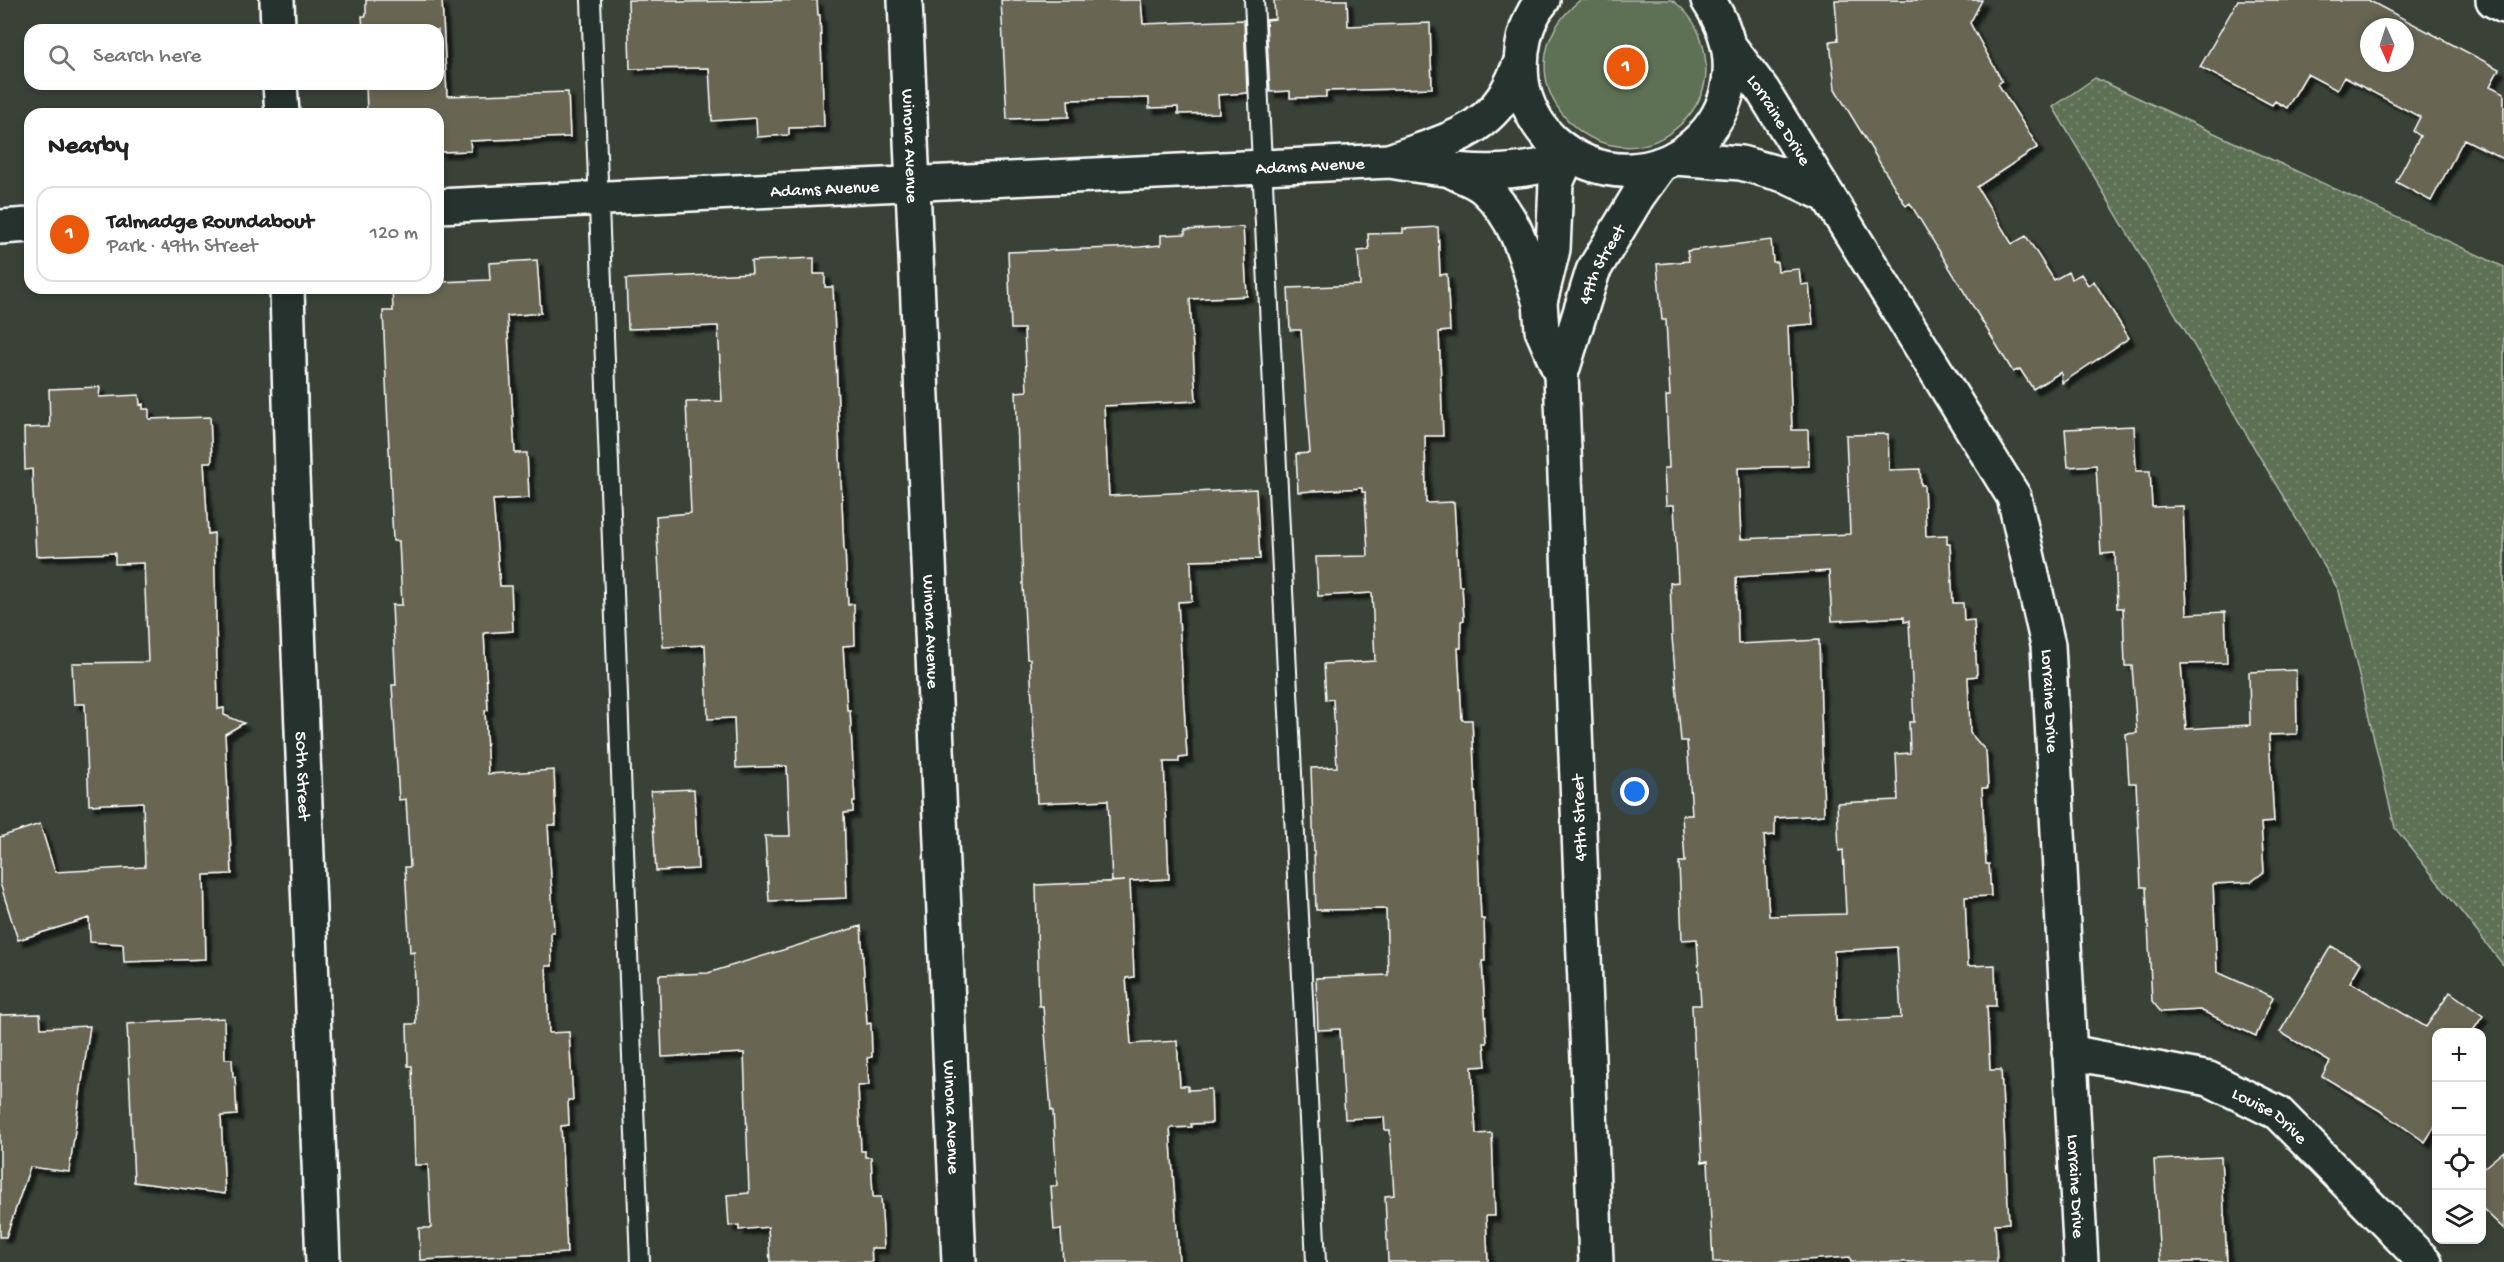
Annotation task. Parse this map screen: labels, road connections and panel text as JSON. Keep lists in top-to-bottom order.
{
  "streets": {
    "street": [
      "Lorraine Drive",
      "Winona Avenue",
      "Adams Avenue",
      "49th Street",
      "50th Street",
      "Louise Drive"
    ]
  },
  "crossings": [
    ["Lorraine Drive", "49th Street"],
    ["Lorraine Drive", "Louise Drive"],
    ["Winona Avenue", "Adams Avenue"],
    ["Adams Avenue", "49th Street"]
  ],
  "north": "bottom",
  "page": {
    "search": "Search here",
    "pins": "1",
    "heading": "Nearby",
    "list": [
      {
        "mark": "1",
        "name": "Talmadge Roundabout",
        "note": "Park · 49th Street",
        "value": "120 m"
      }
    ],
    "map_buttons": ["+", "−"]
  }
}
